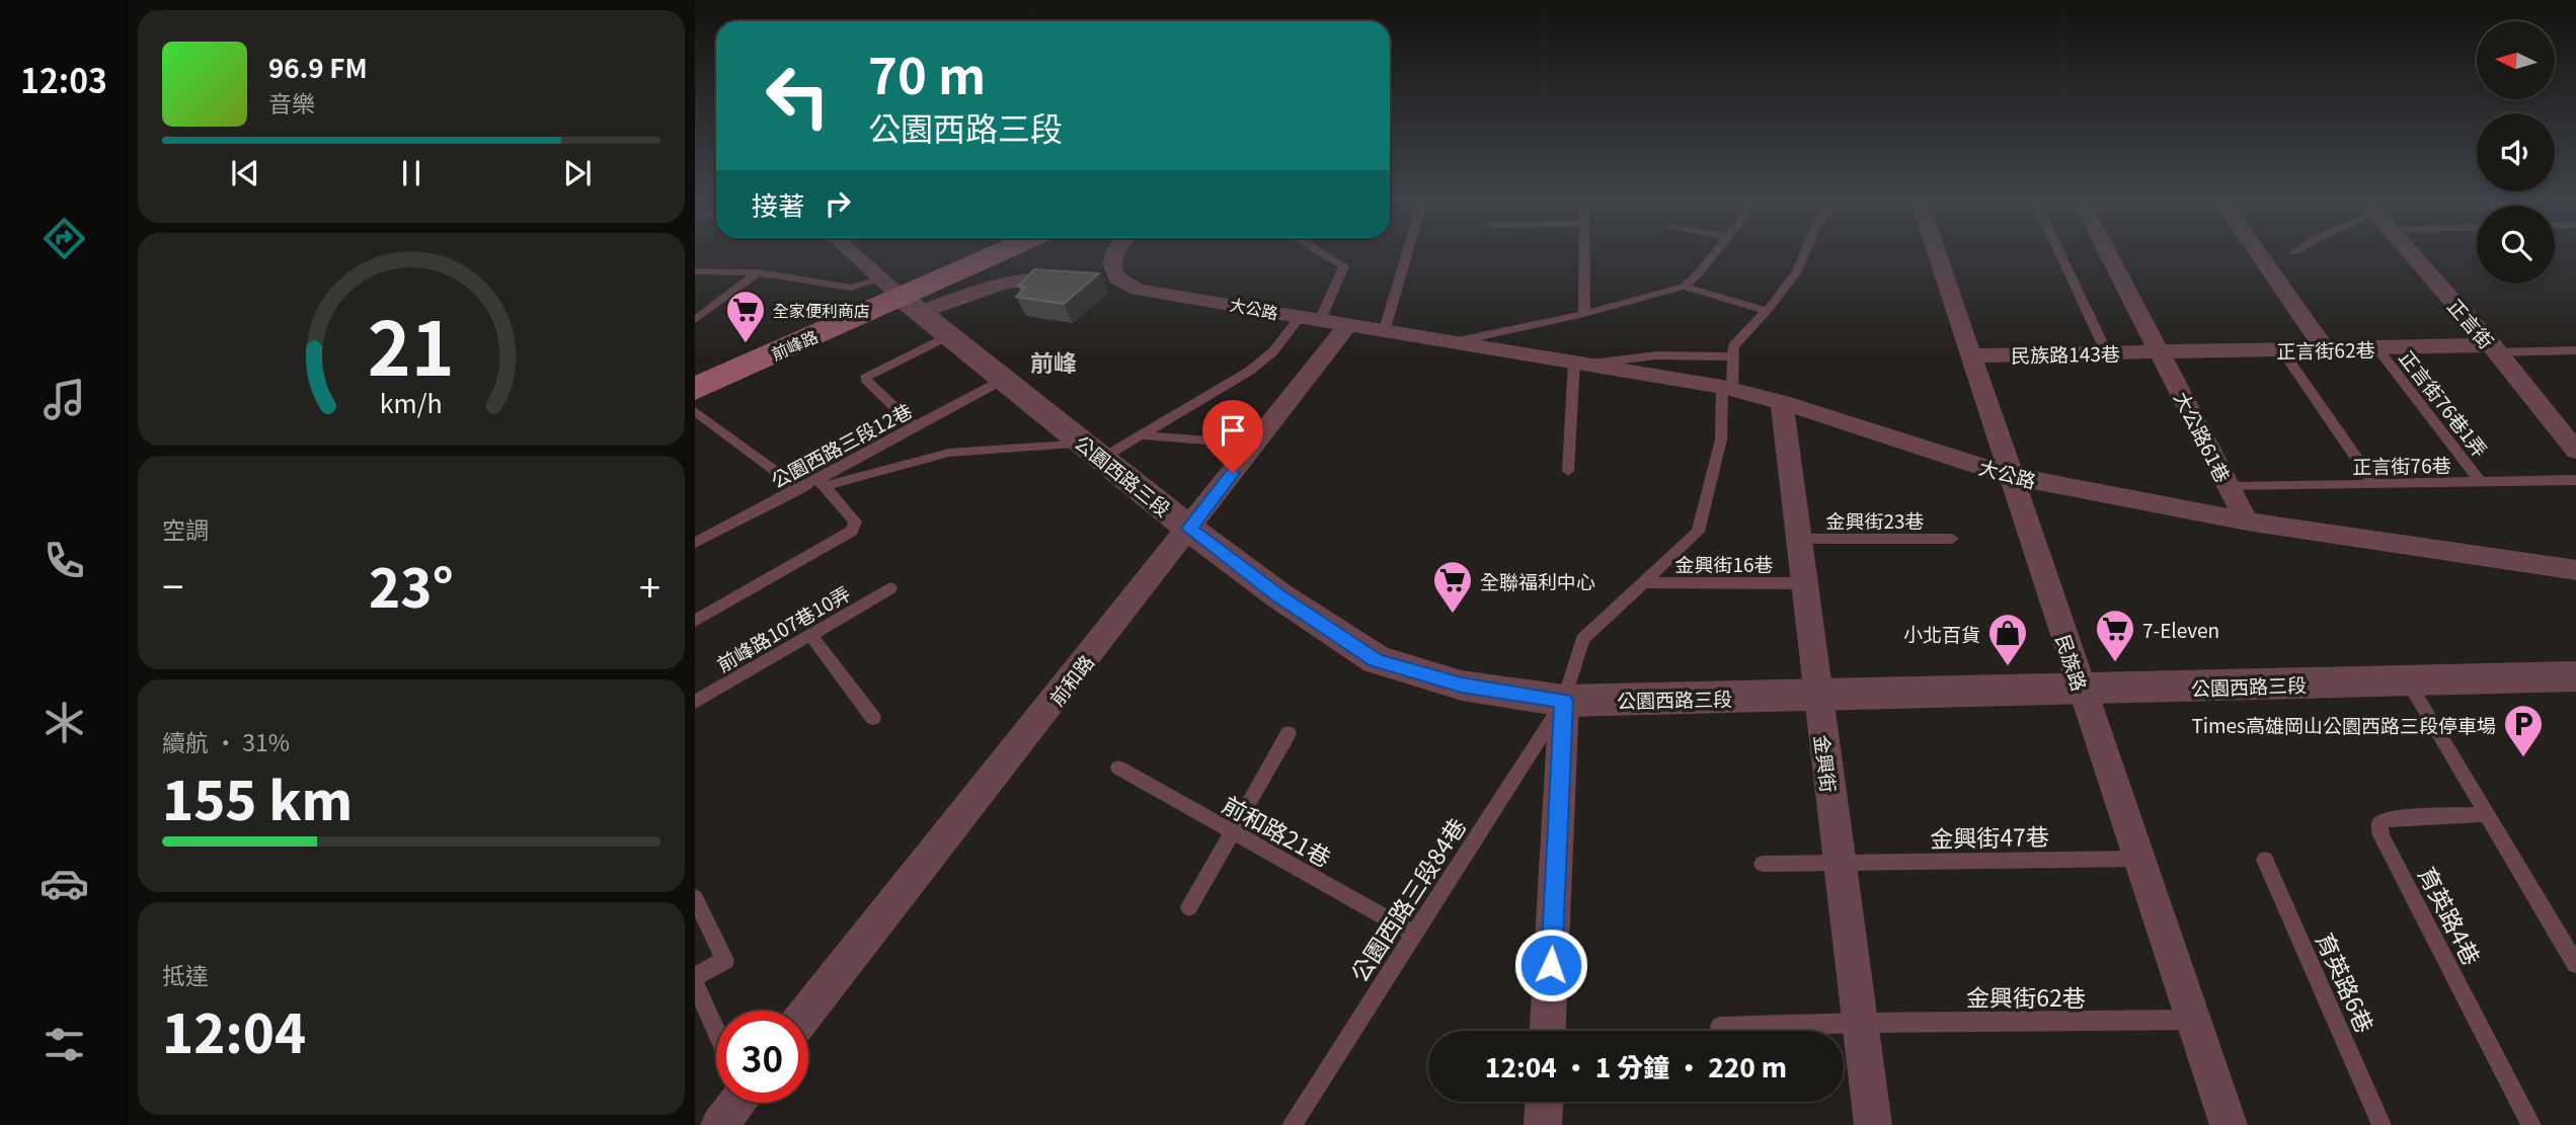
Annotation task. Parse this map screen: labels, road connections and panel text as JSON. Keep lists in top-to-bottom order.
{
  "streets": {
    "main road": ["前峰路"],
    "street": [
      "大公路",
      "正言街",
      "正言街62巷",
      "民族路143巷",
      "大公路61巷",
      "公園西路三段",
      "民族路",
      "前和路",
      "金興街"
    ],
    "lane": [
      "正言街76巷1弄",
      "公園西路三段12巷",
      "正言街76巷",
      "金興街23巷",
      "金興街16巷",
      "前峰路107巷10弄",
      "前和路21巷",
      "金興街47巷",
      "公園西路三段84巷",
      "育英路4巷",
      "育英路6巷",
      "金興街62巷"
    ]
  },
  "crossings": [
    ["大公路", "前峰路"],
    ["大公路", "大公路61巷"],
    ["大公路", "公園西路三段"],
    ["大公路", "民族路"],
    ["大公路", "前和路"],
    ["大公路", "金興街"],
    ["大公路", "公園西路三段84巷"],
    ["正言街", "正言街62巷"],
    ["前峰路", "公園西路三段"],
    ["正言街62巷", "民族路143巷"],
    ["正言街62巷", "正言街76巷1弄"],
    ["正言街62巷", "大公路61巷"],
    ["民族路143巷", "大公路61巷"],
    ["民族路143巷", "民族路"],
    ["正言街76巷1弄", "正言街76巷"],
    ["大公路61巷", "正言街76巷"],
    ["公園西路三段12巷", "公園西路三段"],
    ["公園西路三段", "民族路"],
    ["公園西路三段", "前和路"],
    ["公園西路三段", "金興街"],
    ["公園西路三段", "公園西路三段84巷"],
    ["金興街23巷", "金興街"],
    ["金興街16巷", "金興街"],
    ["金興街16巷", "公園西路三段84巷"],
    ["民族路", "金興街47巷"],
    ["民族路", "金興街62巷"],
    ["金興街", "金興街47巷"],
    ["金興街", "金興街62巷"],
    ["前和路21巷", "公園西路三段84巷"]
  ],
  "districts": ["前峰"],
  "places": {
    "supermarket": ["全家便利商店", "全聯福利中心", "7-Eleven"],
    "shop": ["小北百貨"],
    "parking": ["Times高雄岡山公園西路三段停車場"]
  },
  "north": "left",
  "page": {
    "tabs": "12:03",
    "turn": ["70 m", "公園西路三段"],
    "song": ["96.9 FM", "音樂"],
    "then": "接著",
    "tile": [
      "空調",
      ["續航 · 31%", "155 km"],
      ["抵達", "12:04"]
    ],
    "heat": ["−", "23°", "+"],
    "limit": "30",
    "trip": "12:04 · 1 分鐘 · 220 m",
    "gauge": ["21", "km/h"]
  }
}
